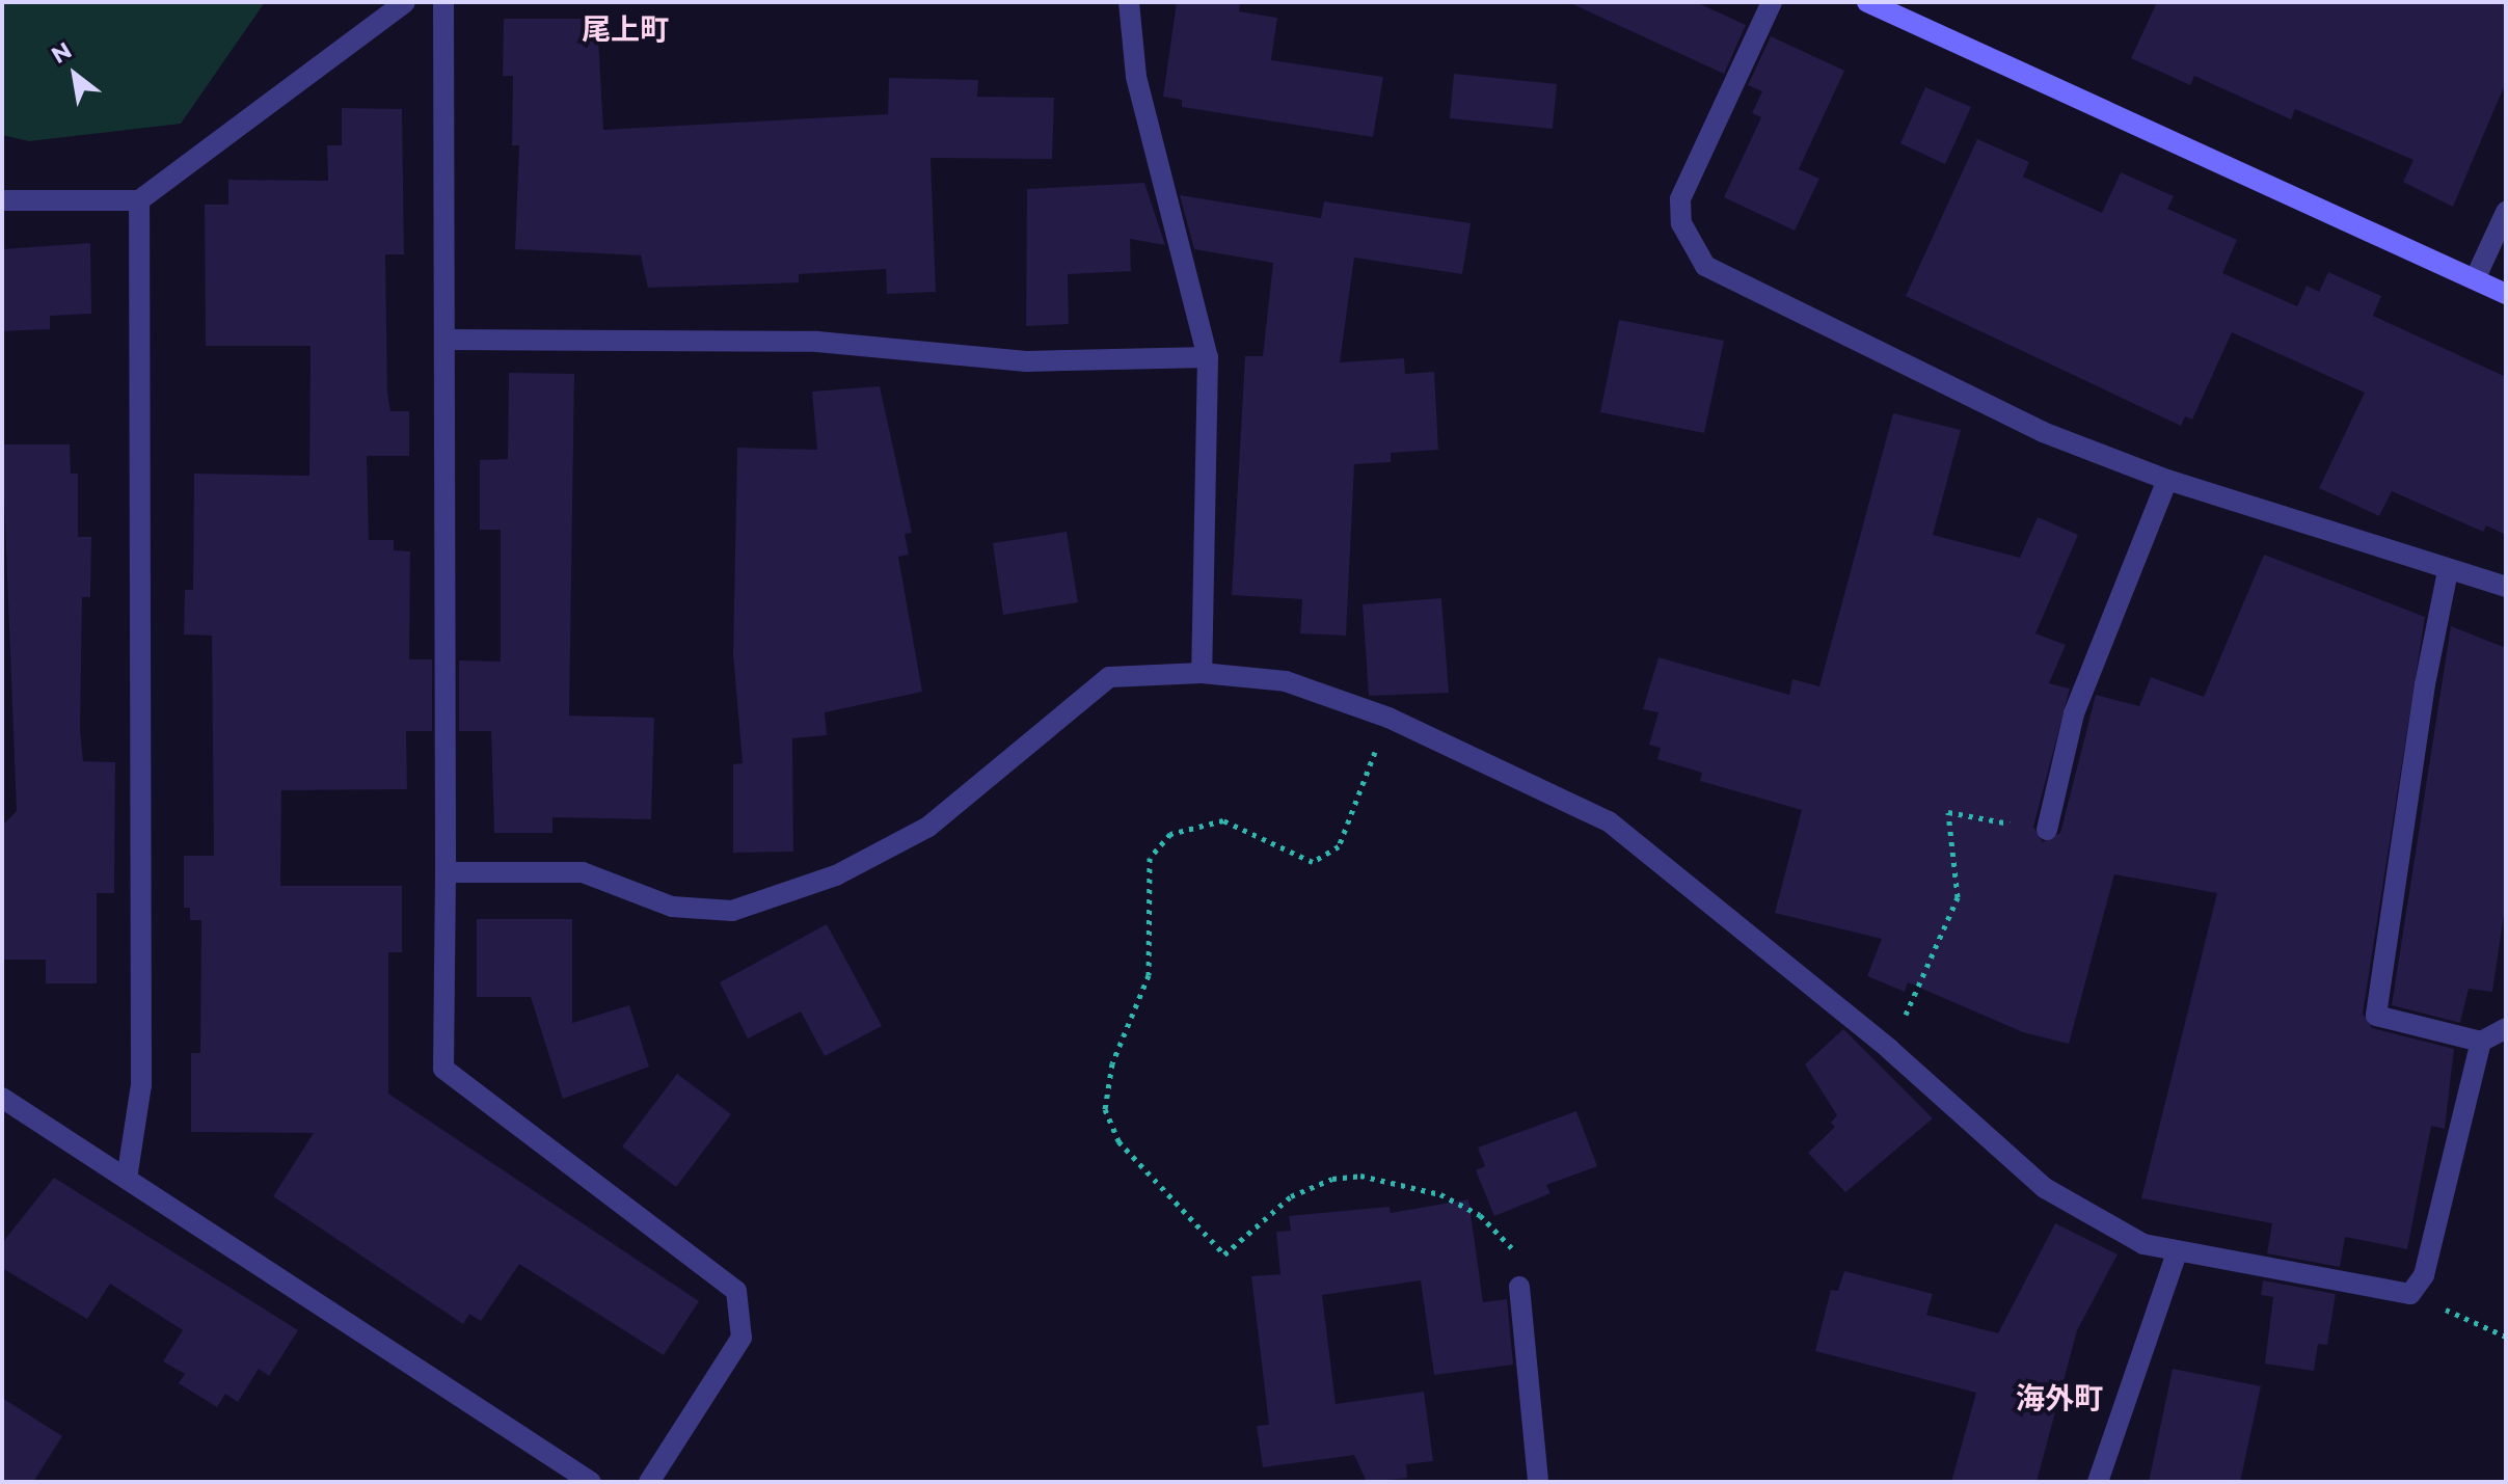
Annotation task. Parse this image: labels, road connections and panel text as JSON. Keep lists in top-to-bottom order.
{
  "districts": ["尾上町", "海外町"],
  "north": "top left"
}
